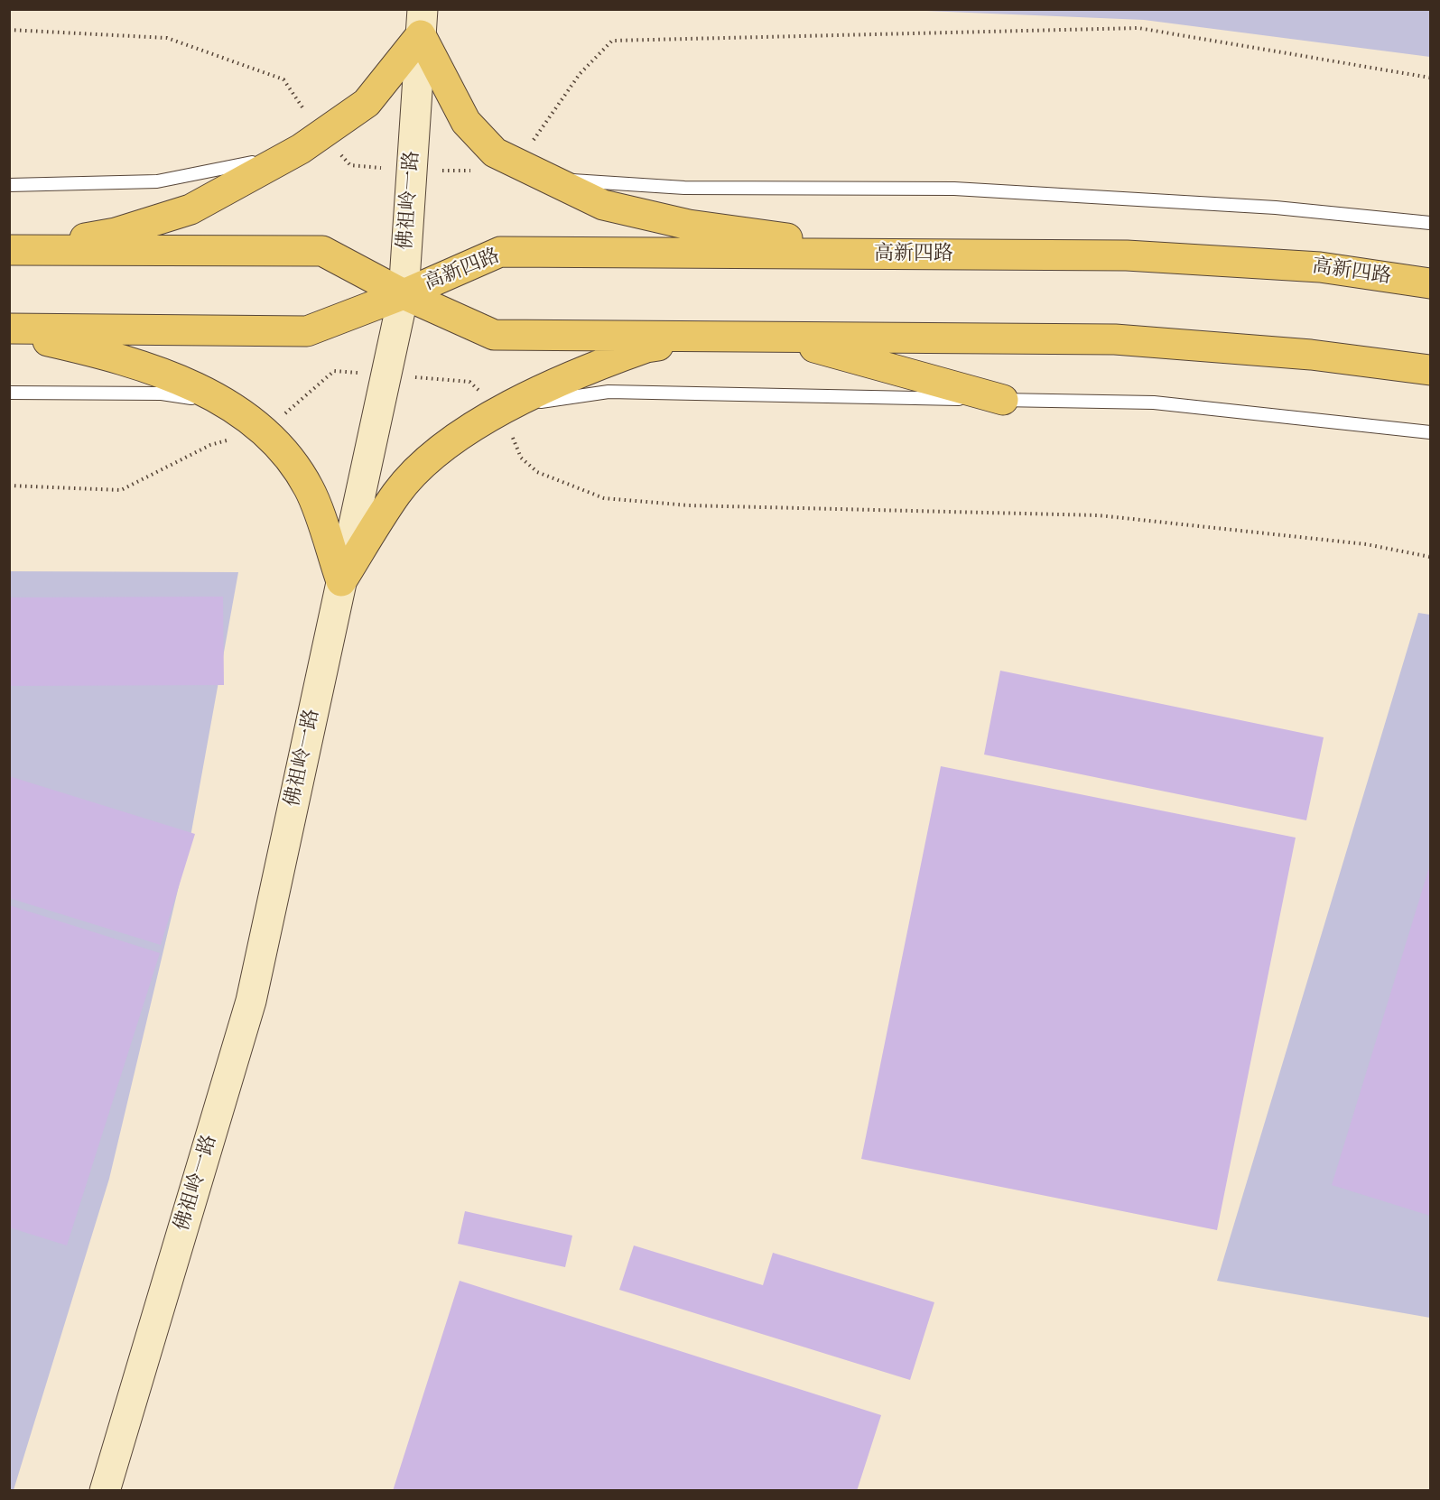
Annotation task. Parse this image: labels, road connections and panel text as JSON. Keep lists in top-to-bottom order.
{
  "streets": {
    "main road": ["高新四路"],
    "street": ["佛祖岭一路"]
  },
  "crossings": [
    ["佛祖岭一路", "高新四路"]
  ]
}
